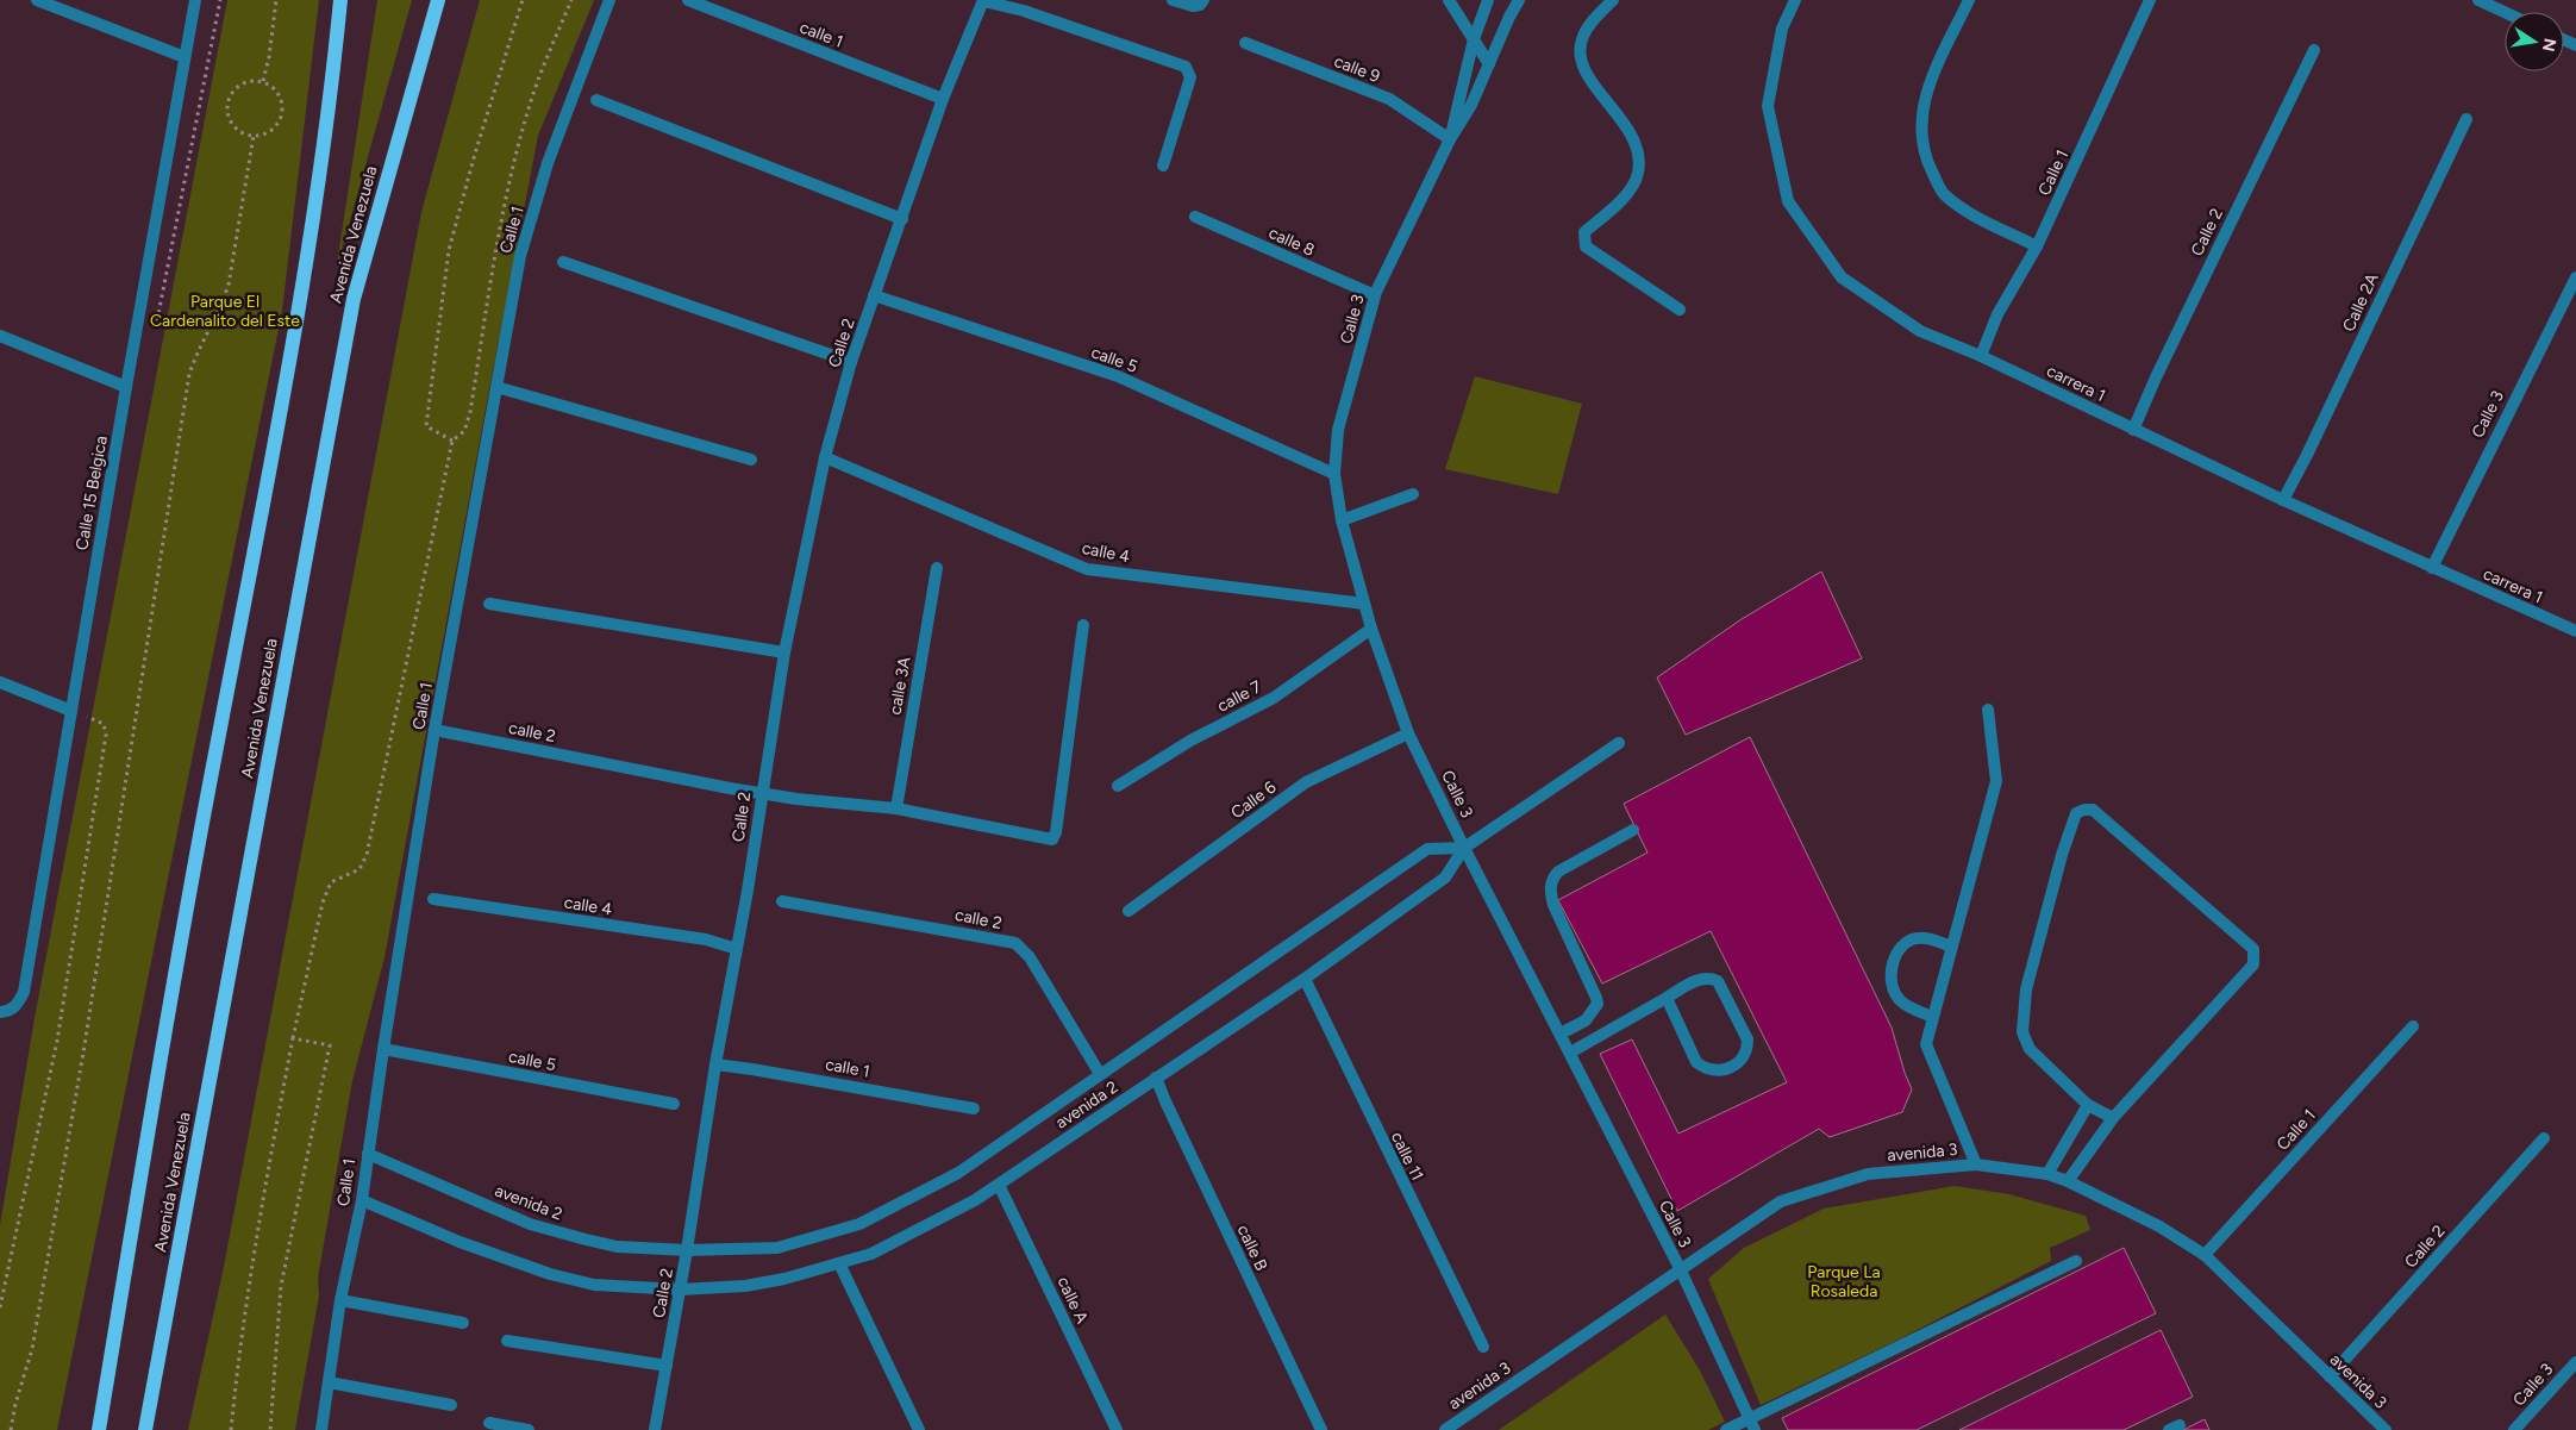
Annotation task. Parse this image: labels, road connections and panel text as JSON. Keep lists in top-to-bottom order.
{
  "streets": {
    "main road": ["Avenida Venezuela"],
    "street": [
      "calle 1",
      "calle 9",
      "Calle 1",
      "Calle 2",
      "calle 8",
      "Calle 2A",
      "Calle 3",
      "calle 5",
      "carrera 1",
      "Calle 15 Belgica",
      "calle 4",
      "calle 3A",
      "calle 7",
      "calle 2",
      "Calle 6",
      "avenida 2",
      "avenida 3",
      "calle 11",
      "calle B",
      "calle A"
    ]
  },
  "crossings": [
    ["calle 1", "Calle 2"],
    ["calle 9", "Calle 3"],
    ["Calle 1", "calle 5"],
    ["Calle 1", "carrera 1"],
    ["Calle 1", "calle 2"],
    ["Calle 1", "avenida 2"],
    ["Calle 1", "avenida 3"],
    ["Calle 2", "calle 5"],
    ["Calle 2", "carrera 1"],
    ["Calle 2", "calle 4"],
    ["Calle 2", "calle 2"],
    ["Calle 2", "avenida 2"],
    ["Calle 2", "avenida 3"],
    ["calle 8", "Calle 3"],
    ["Calle 2A", "carrera 1"],
    ["Calle 3", "calle 5"],
    ["Calle 3", "carrera 1"],
    ["Calle 3", "calle 4"],
    ["Calle 3", "calle 7"],
    ["Calle 3", "Calle 6"],
    ["Calle 3", "avenida 2"],
    ["Calle 3", "avenida 3"],
    ["calle 3A", "calle 2"],
    ["calle 2", "avenida 2"],
    ["avenida 2", "calle 11"],
    ["avenida 2", "calle B"],
    ["avenida 2", "calle A"]
  ],
  "parks": ["Parque El Cardenalito del Este", "Parque La Rosaleda"],
  "north": "right"
}
